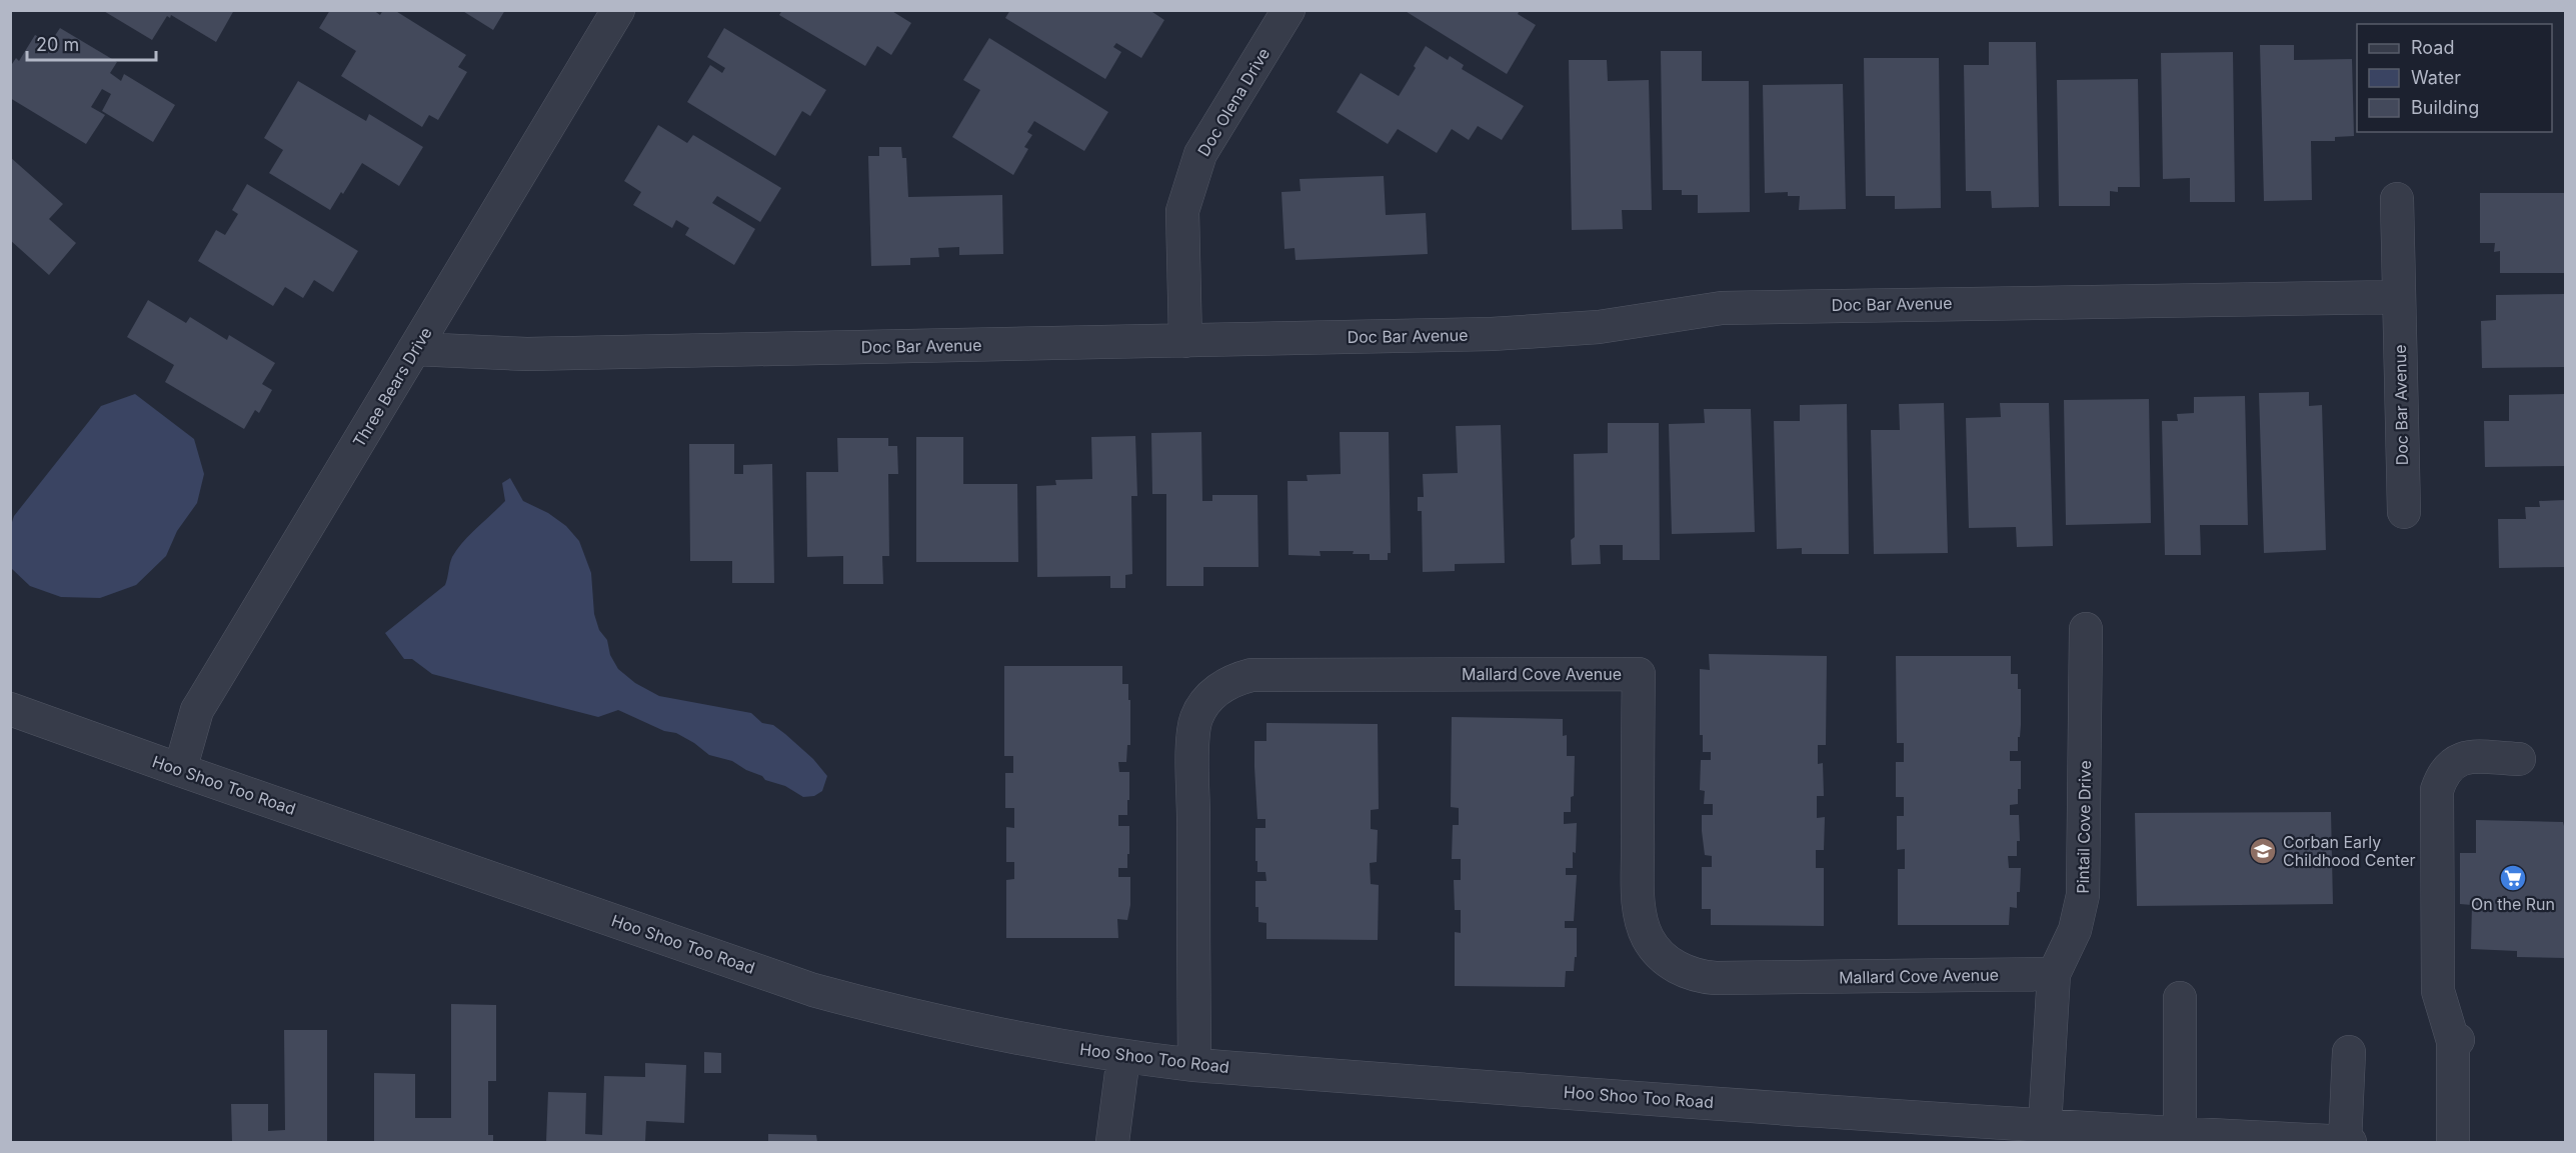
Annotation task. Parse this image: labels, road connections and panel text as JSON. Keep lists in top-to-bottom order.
{
  "streets": {
    "street": [
      "Doc Olena Drive",
      "Doc Bar Avenue",
      "Three Bears Drive",
      "Mallard Cove Avenue",
      "Hoo Shoo Too Road",
      "Pintail Cove Drive"
    ]
  },
  "crossings": [
    ["Doc Olena Drive", "Doc Bar Avenue"],
    ["Doc Bar Avenue", "Three Bears Drive"],
    ["Three Bears Drive", "Hoo Shoo Too Road"],
    ["Mallard Cove Avenue", "Hoo Shoo Too Road"],
    ["Mallard Cove Avenue", "Pintail Cove Drive"],
    ["Hoo Shoo Too Road", "Pintail Cove Drive"]
  ],
  "places": {
    "school or university": ["Corban Early Childhood Center"],
    "supermarket": ["On the Run"]
  },
  "legend": ["Road", "Water", "Building"],
  "scale_bar": "20 m"
}
